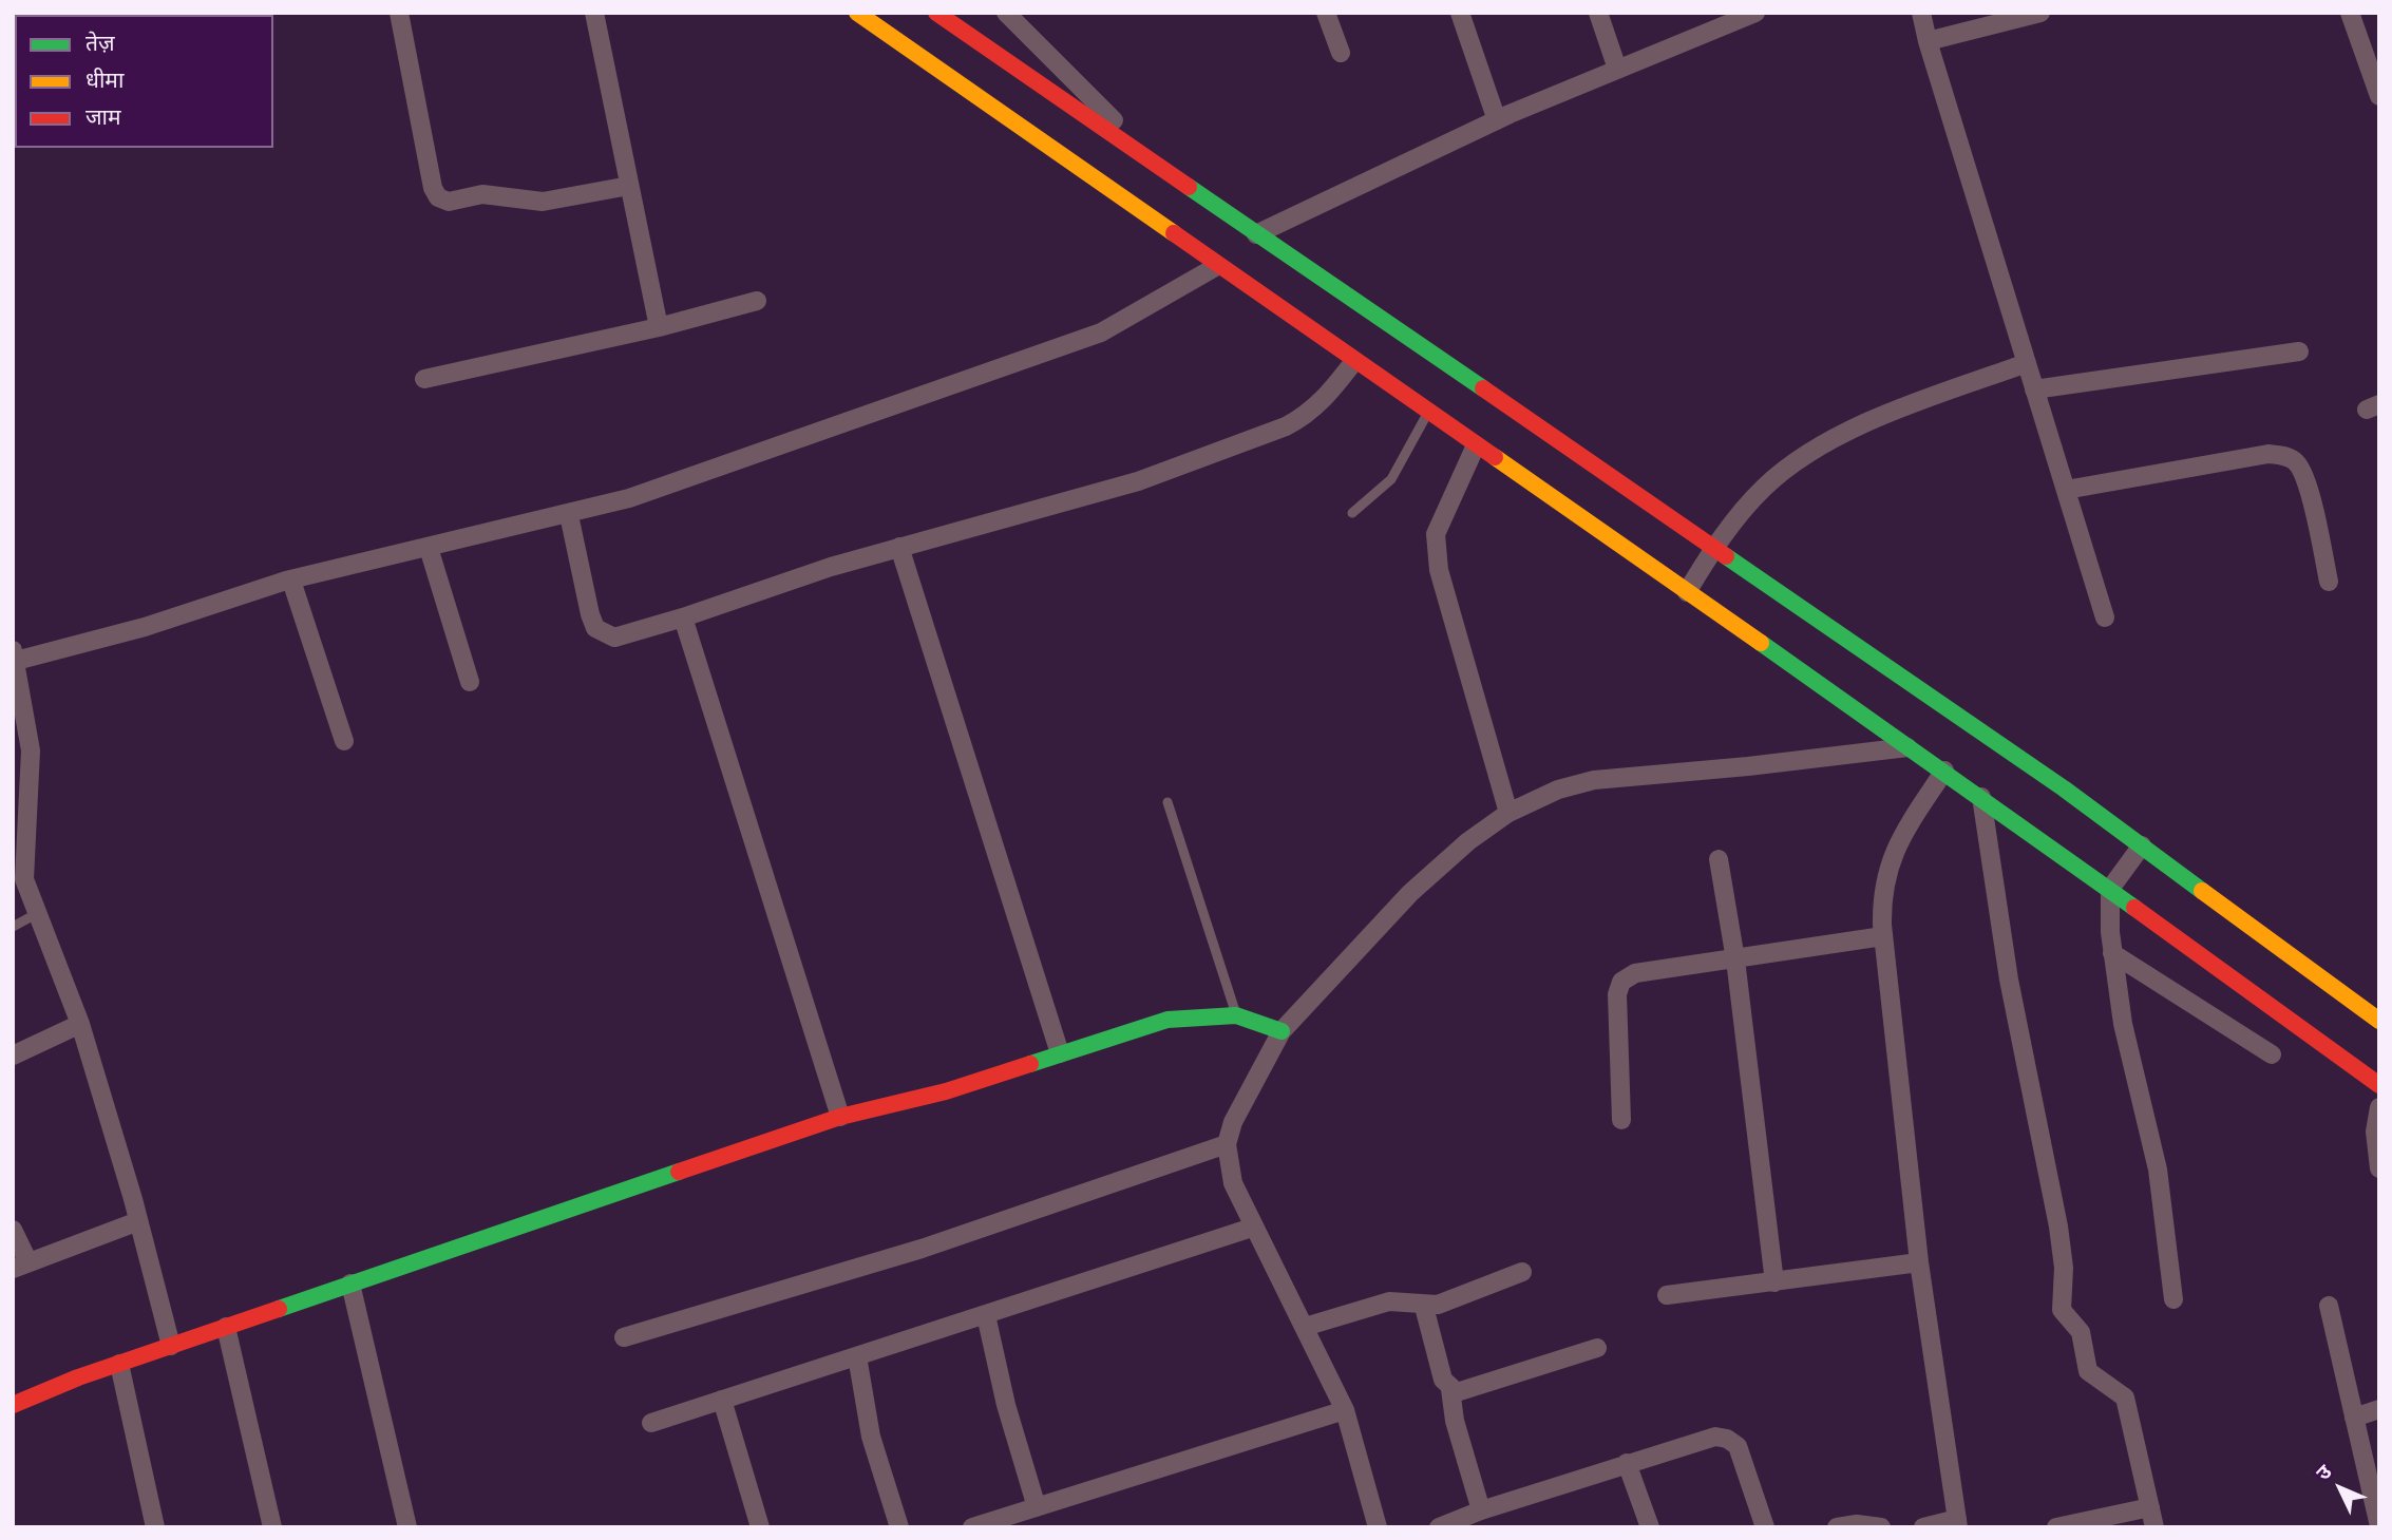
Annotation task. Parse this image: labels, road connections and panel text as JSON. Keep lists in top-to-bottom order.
{
  "legend": ["तेज़", "धीमा", "जाम"],
  "north": "top left"
}
